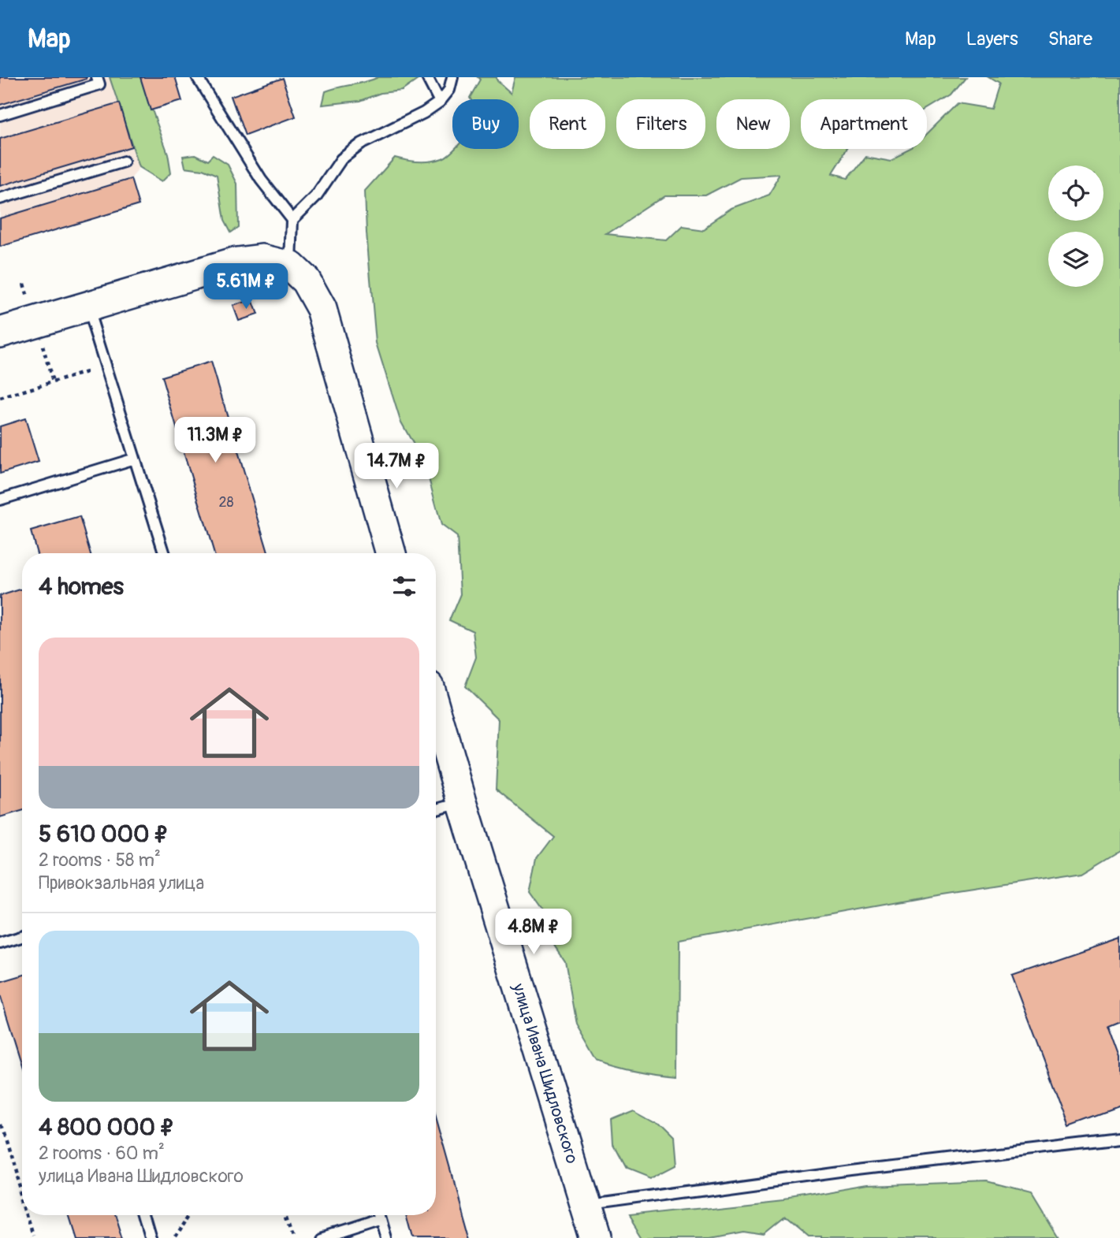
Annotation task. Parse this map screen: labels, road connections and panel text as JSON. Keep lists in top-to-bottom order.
{
  "streets": {
    "street": ["улица Ивана Шидловского"]
  },
  "house_numbers": ["28"],
  "page": {
    "header": "Map",
    "nav": ["Map", "Layers", "Share"],
    "chip": [
      "Buy",
      "Rent",
      "Filters",
      "New",
      "Apartment"
    ],
    "price": [
      "5.61M ₽",
      "11.3M ₽",
      "14.7M ₽",
      "4.8M ₽"
    ],
    "heading": "4 homes",
    "list": [
      {
        "name": "5 610 000 ₽",
        "note": "2 rooms · 58 m² · Привокзальная улица"
      },
      {
        "name": "4 800 000 ₽",
        "note": "2 rooms · 60 m² · улица Ивана Шидловского"
      }
    ]
  }
}
